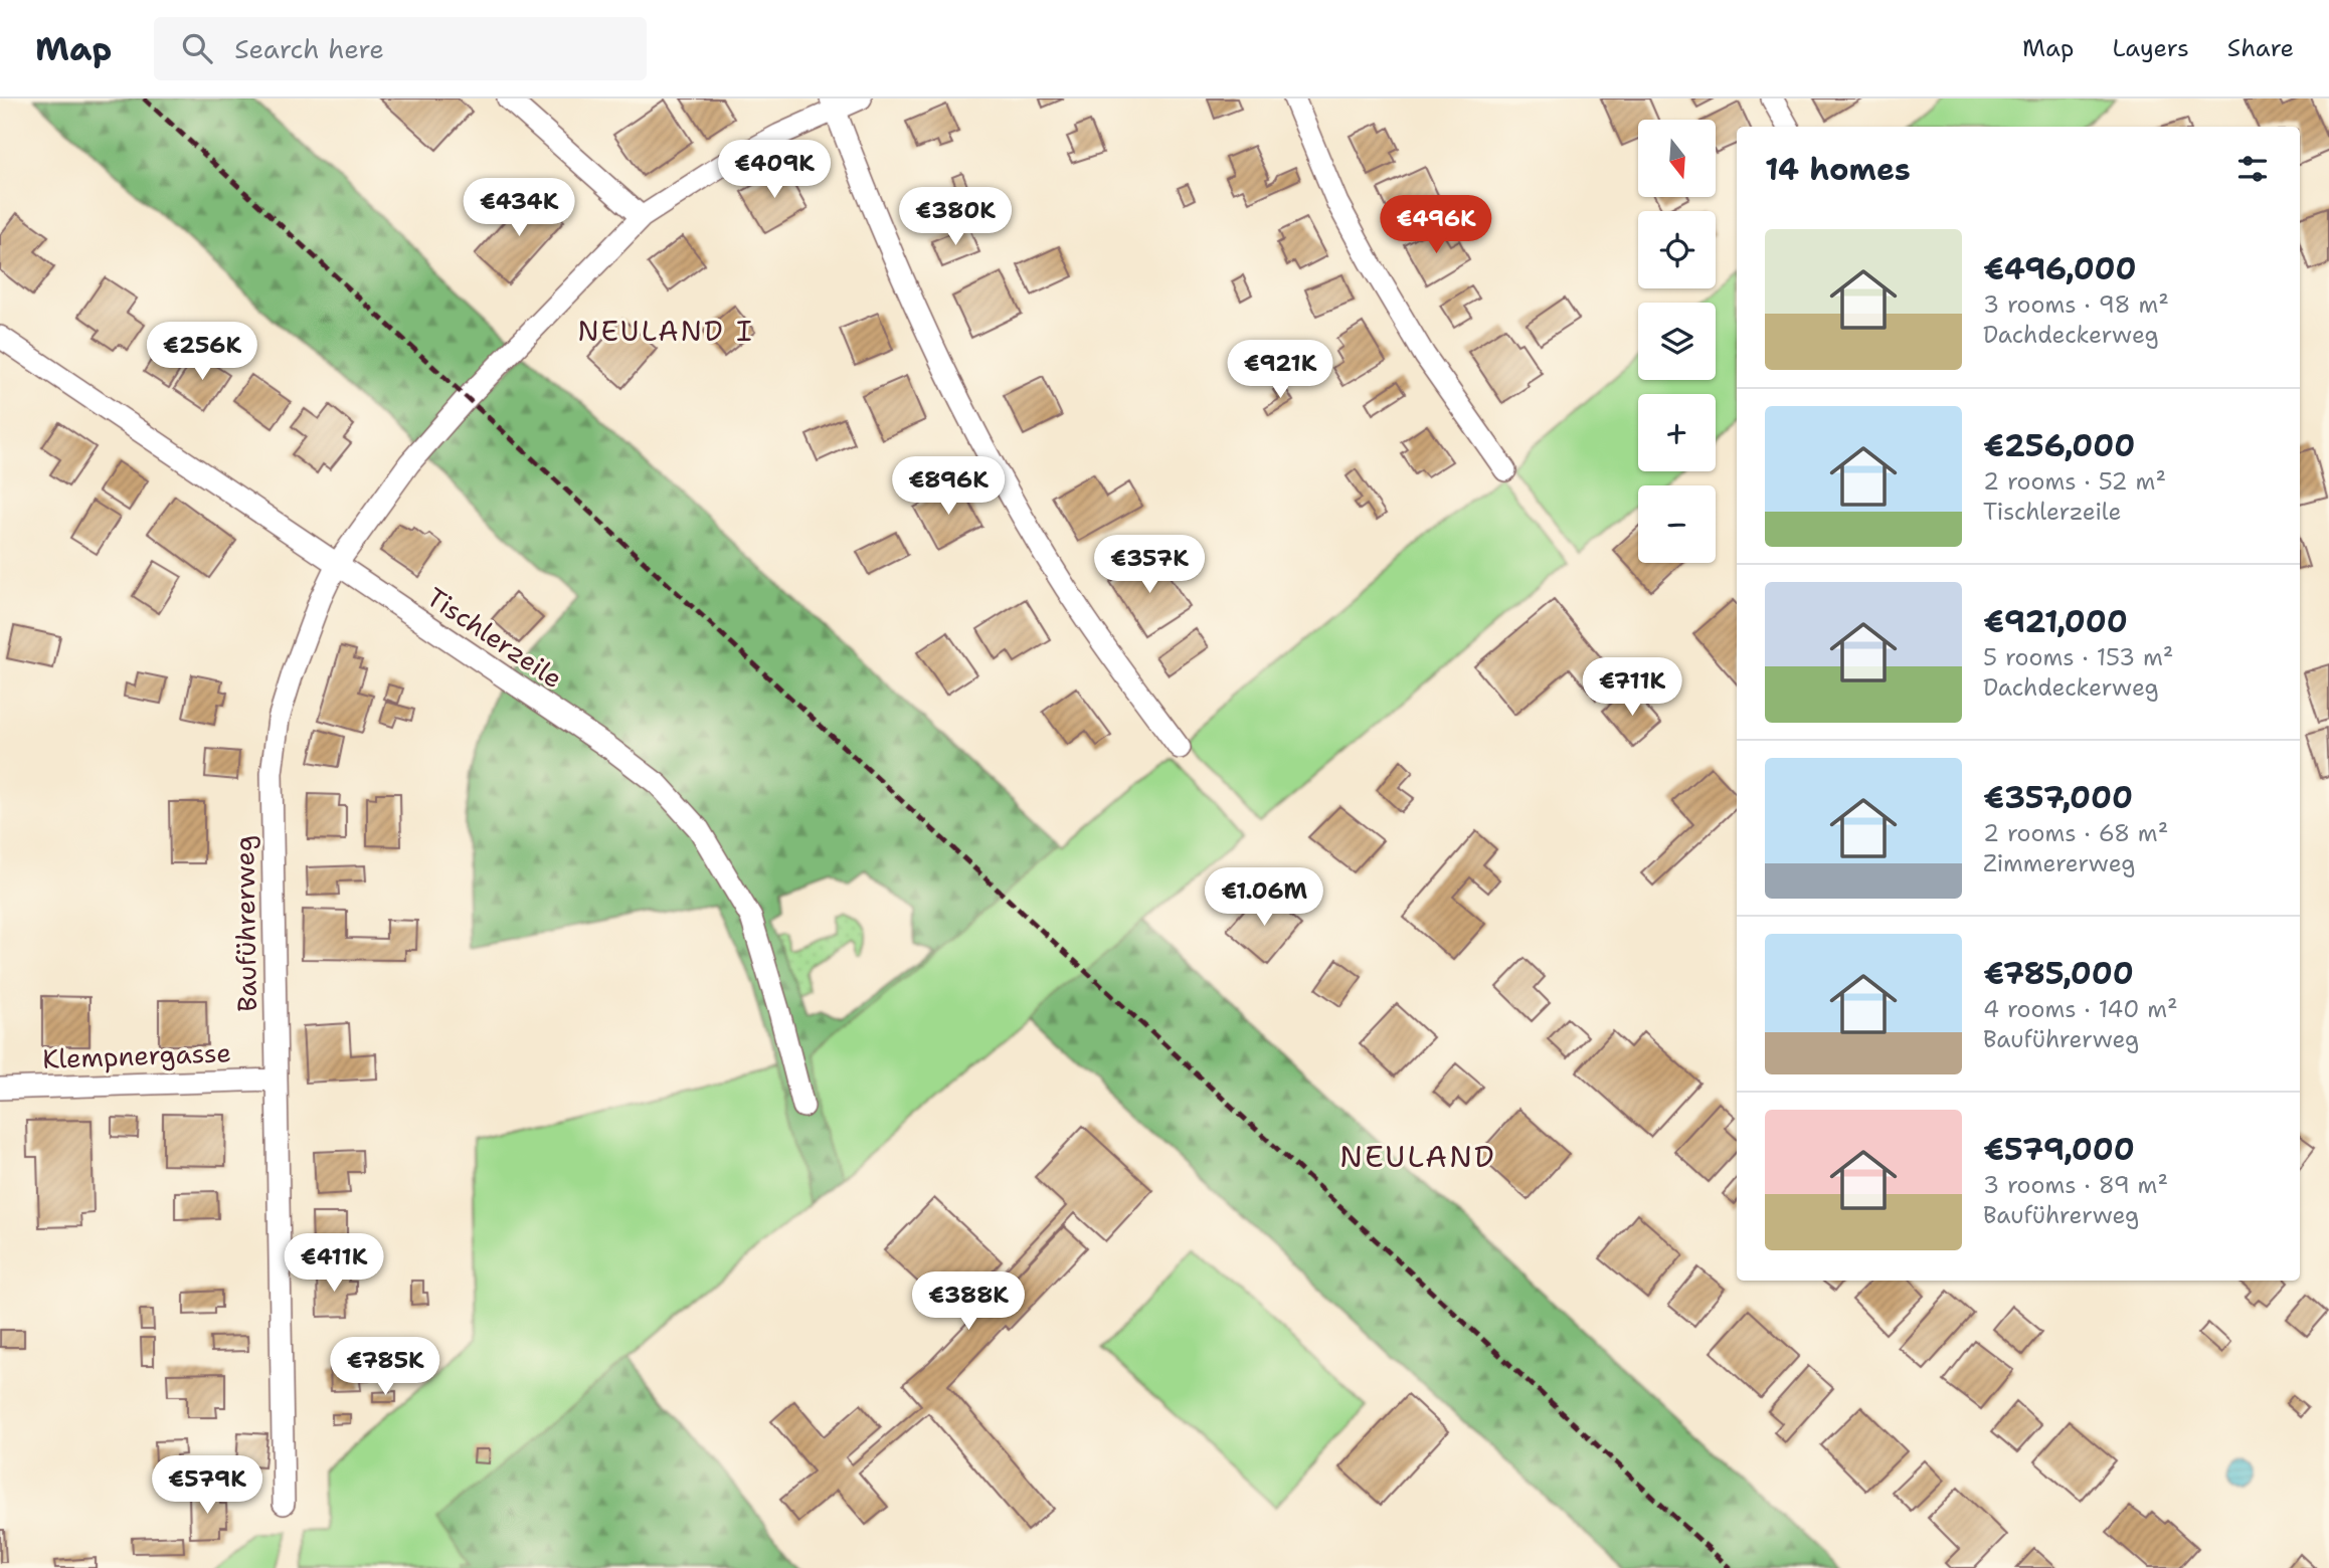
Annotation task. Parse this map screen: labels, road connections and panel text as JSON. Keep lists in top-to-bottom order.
{
  "streets": {
    "street": ["Tischlerzeile", "Bauführerweg", "Klempnergasse"]
  },
  "crossings": [
    ["Tischlerzeile", "Bauführerweg"],
    ["Bauführerweg", "Klempnergasse"]
  ],
  "districts": ["NEULAND I", "NEULAND"],
  "north": "bottom",
  "page": {
    "header": "Map",
    "search": "Search here",
    "nav": ["Map", "Layers", "Share"],
    "map_buttons": ["+", "−"],
    "heading": "14 homes",
    "price": [
      "€409K",
      "€434K",
      "€380K",
      "€496K",
      "€256K",
      "€921K",
      "€896K",
      "€357K",
      "€711K",
      "€1.06M",
      "€411K",
      "€388K",
      "€785K",
      "€579K"
    ],
    "list": [
      {
        "name": "€496,000",
        "note": "3 rooms · 98 m² · Dachdeckerweg"
      },
      {
        "name": "€256,000",
        "note": "2 rooms · 52 m² · Tischlerzeile"
      },
      {
        "name": "€921,000",
        "note": "5 rooms · 153 m² · Dachdeckerweg"
      },
      {
        "name": "€357,000",
        "note": "2 rooms · 68 m² · Zimmererweg"
      },
      {
        "name": "€785,000",
        "note": "4 rooms · 140 m² · Bauführerweg"
      },
      {
        "name": "€579,000",
        "note": "3 rooms · 89 m² · Bauführerweg"
      }
    ]
  }
}
